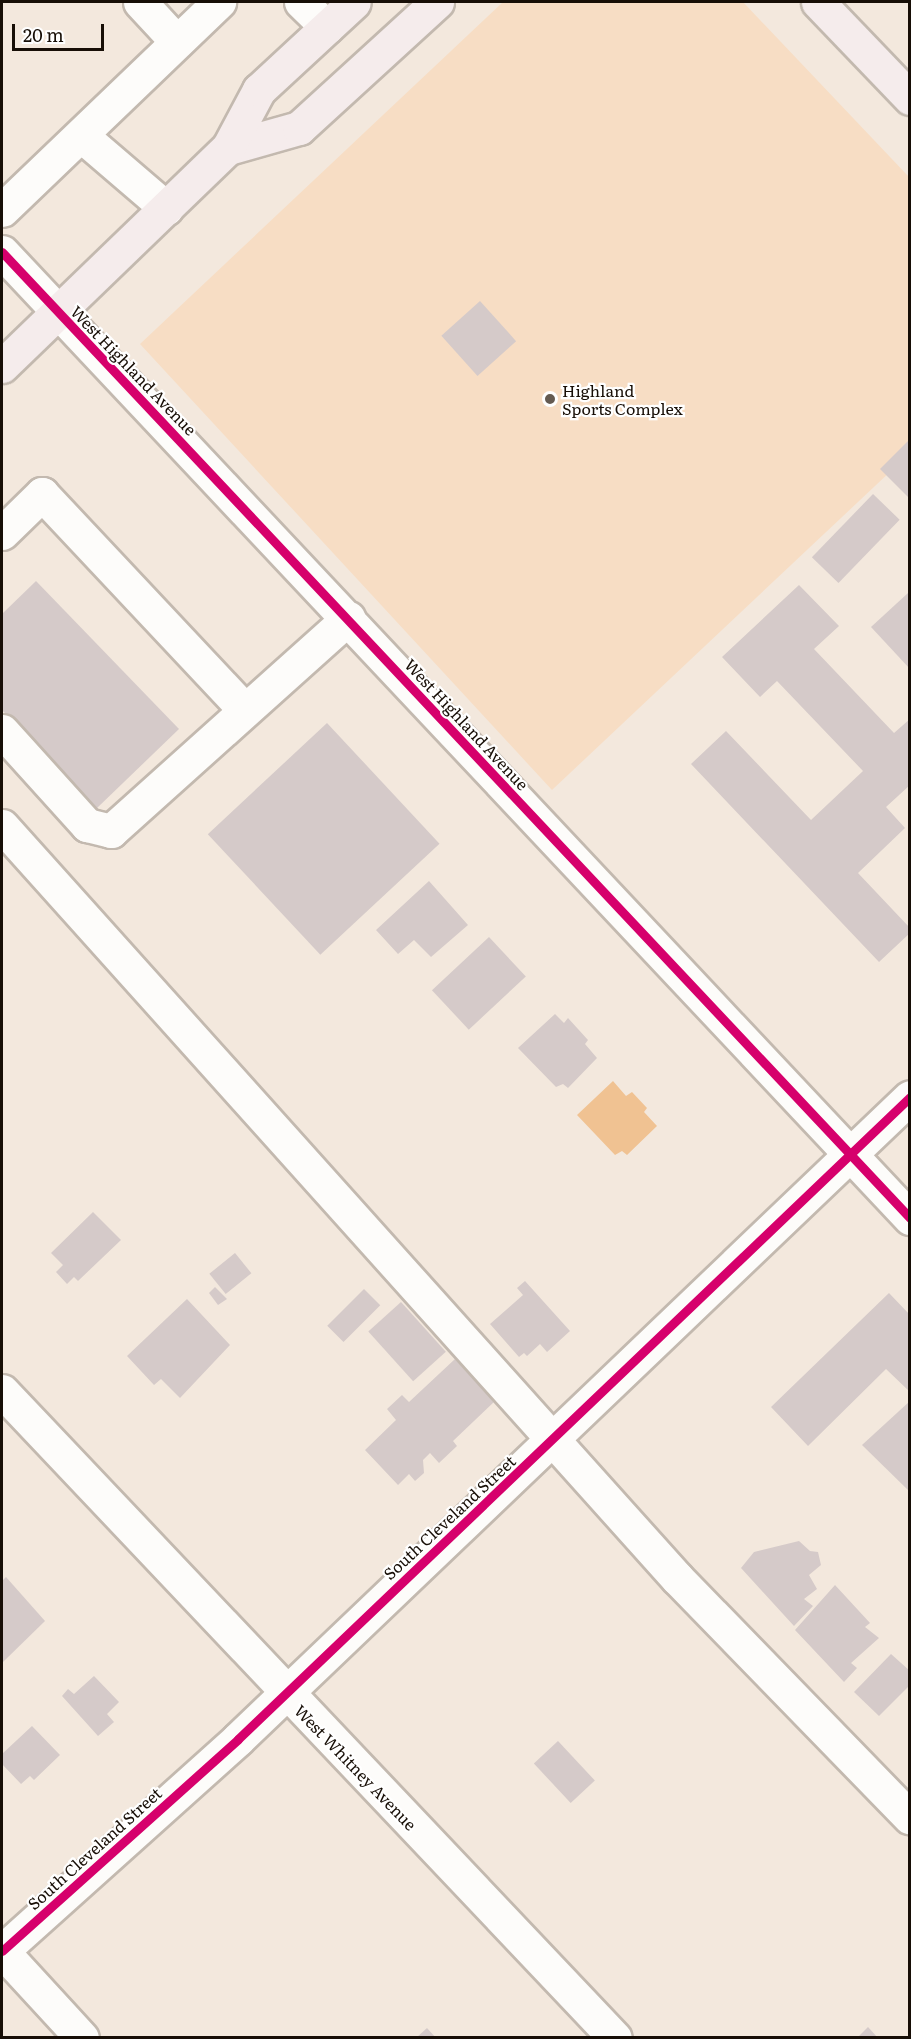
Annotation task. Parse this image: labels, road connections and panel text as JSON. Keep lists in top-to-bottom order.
{
  "streets": {
    "street": ["West Highland Avenue", "South Cleveland Street", "West Whitney Avenue"]
  },
  "crossings": [
    ["West Highland Avenue", "South Cleveland Street"],
    ["South Cleveland Street", "West Whitney Avenue"]
  ],
  "places": ["Highland Sports Complex"],
  "scale_bar": "20 m"
}
